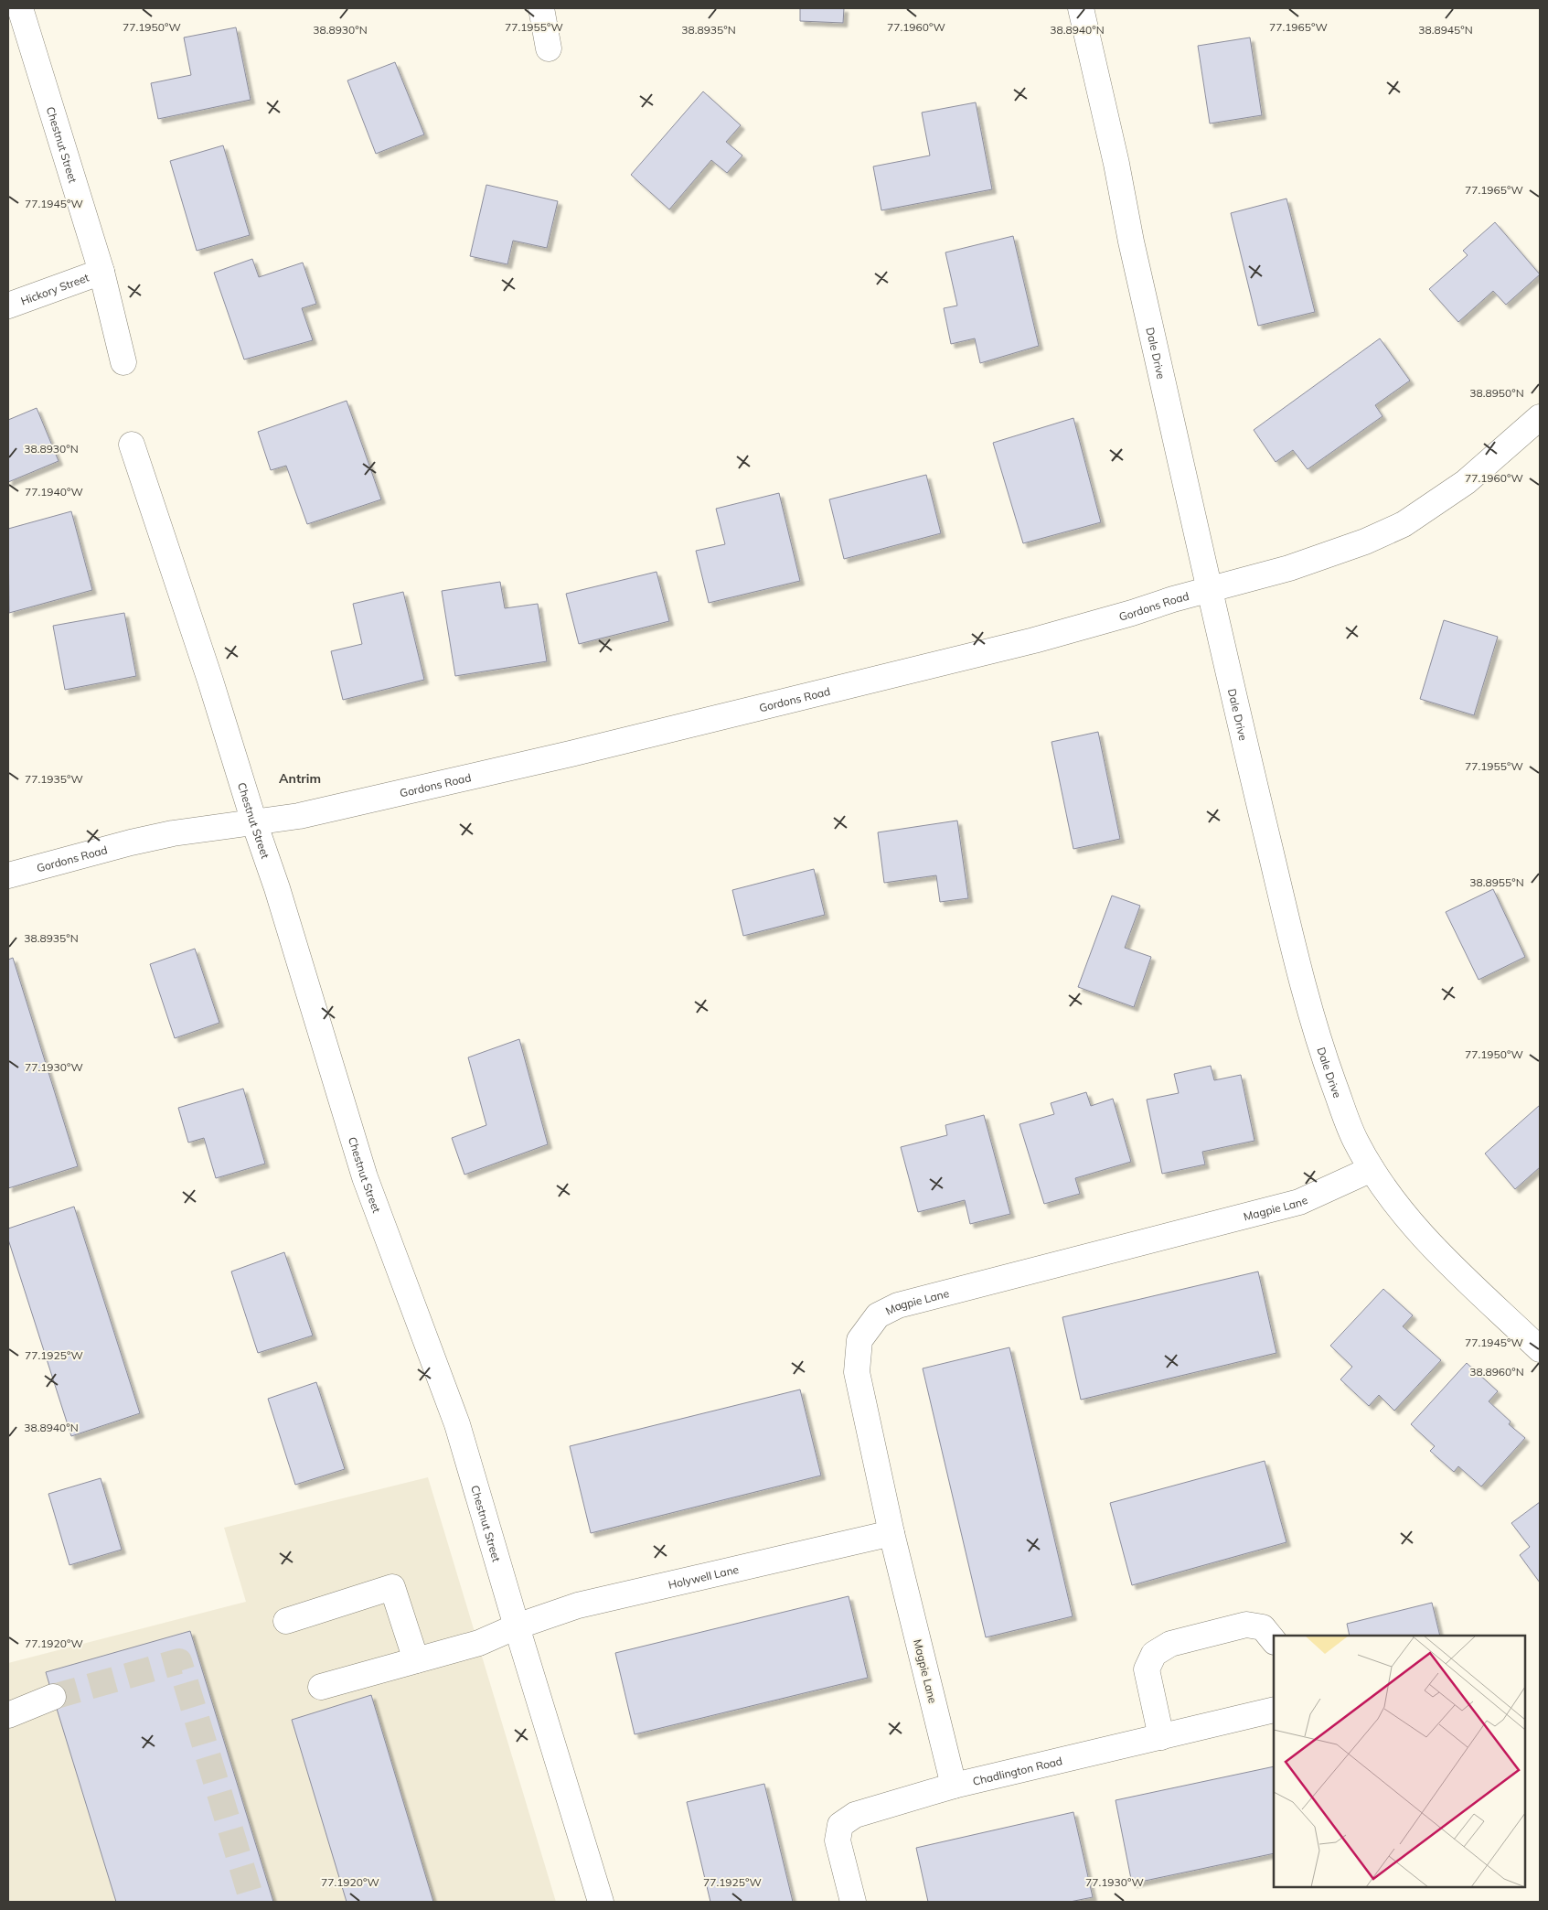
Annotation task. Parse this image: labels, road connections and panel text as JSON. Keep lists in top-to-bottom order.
{
  "streets": {
    "street": [
      "Chestnut Street",
      "Hickory Street",
      "Dale Drive",
      "Gordons Road",
      "Magpie Lane",
      "Holywell Lane",
      "Chadlington Road"
    ]
  },
  "crossings": [
    ["Chestnut Street", "Hickory Street"],
    ["Chestnut Street", "Gordons Road"],
    ["Chestnut Street", "Holywell Lane"],
    ["Dale Drive", "Gordons Road"],
    ["Dale Drive", "Magpie Lane"],
    ["Magpie Lane", "Holywell Lane"],
    ["Magpie Lane", "Chadlington Road"]
  ],
  "districts": ["Antrim"],
  "coordinates": [
    "77.1950°W",
    "77.1960°W",
    "77.1965°W",
    "77.1955°W",
    "38.8930°N",
    "38.8935°N",
    "38.8940°N",
    "38.8945°N",
    "77.1945°W",
    "38.8950°N",
    "77.1940°W",
    "77.1935°W",
    "38.8955°N",
    "77.1930°W",
    "77.1925°W",
    "38.8960°N",
    "77.1920°W"
  ]
}
